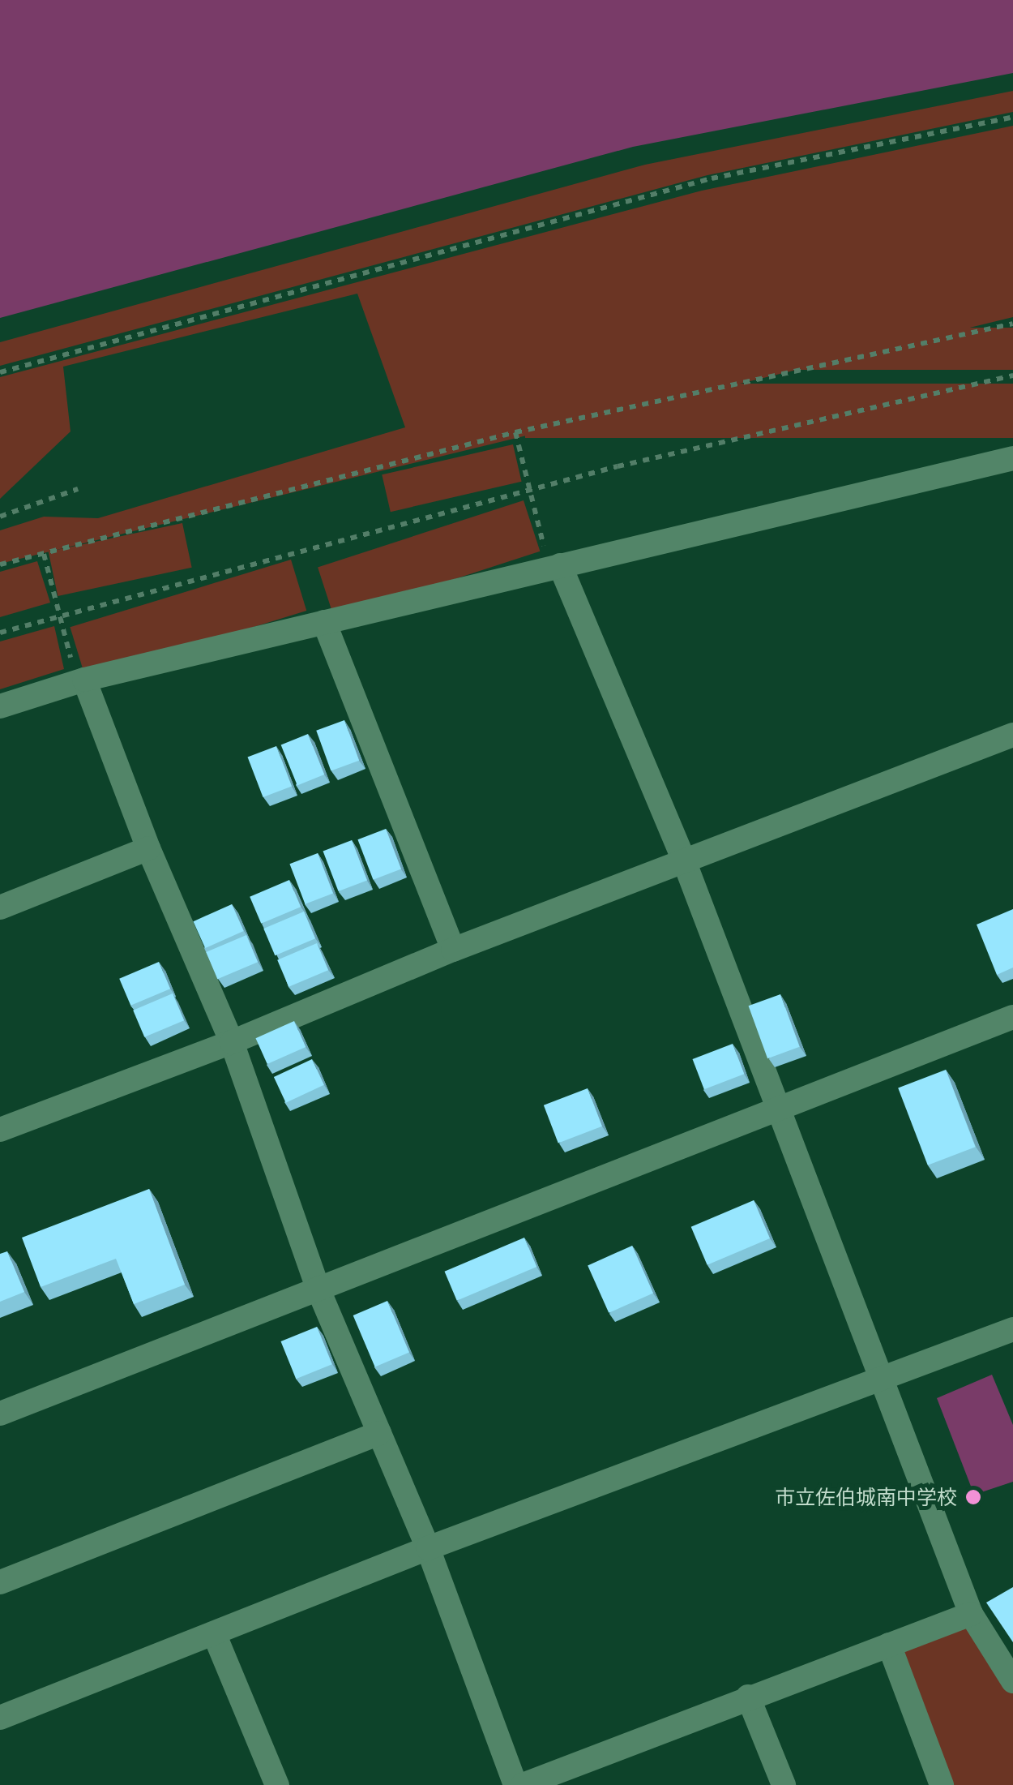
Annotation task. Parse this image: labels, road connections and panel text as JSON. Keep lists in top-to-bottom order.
{
  "places": ["市立佐伯城南中学校"]
}
